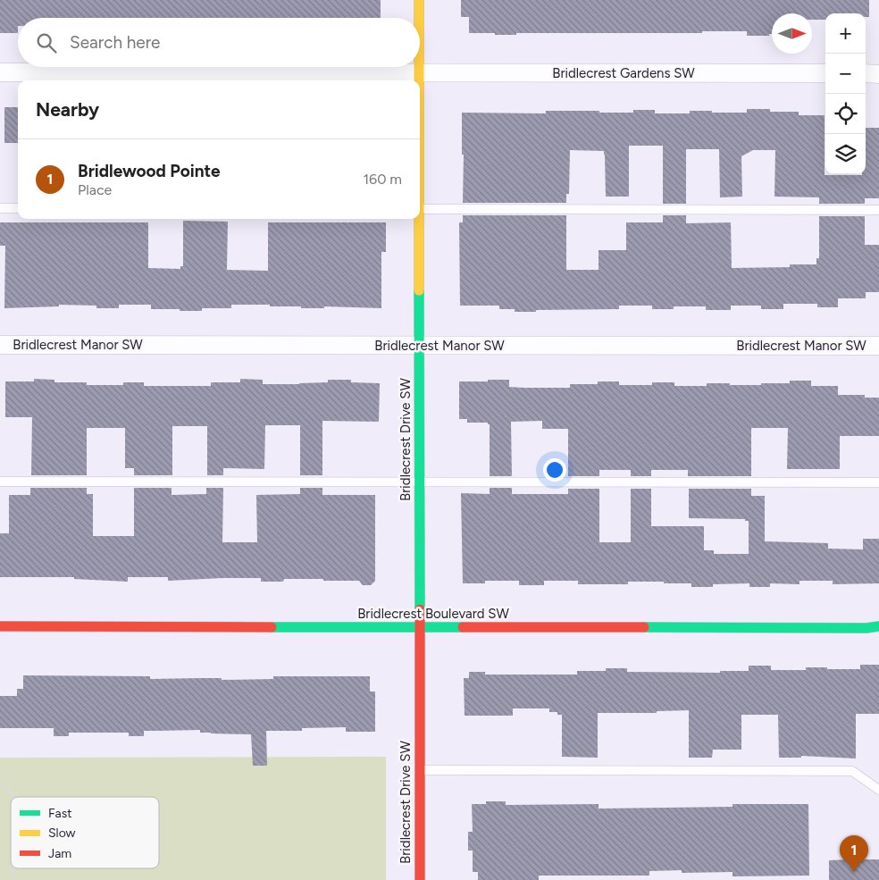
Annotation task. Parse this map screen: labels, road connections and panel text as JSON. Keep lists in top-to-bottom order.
{
  "streets": {
    "street": [
      "Bridlecrest Gardens SW",
      "Bridlecrest Manor SW",
      "Bridlecrest Drive SW",
      "Bridlecrest Boulevard SW"
    ]
  },
  "crossings": [
    ["Bridlecrest Gardens SW", "Bridlecrest Drive SW"],
    ["Bridlecrest Manor SW", "Bridlecrest Drive SW"],
    ["Bridlecrest Drive SW", "Bridlecrest Boulevard SW"]
  ],
  "legend": ["Fast", "Slow", "Jam"],
  "north": "right",
  "page": {
    "map_buttons": ["+", "−"],
    "search": "Search here",
    "heading": "Nearby",
    "list": [
      {
        "mark": "1",
        "name": "Bridlewood Pointe",
        "note": "Place",
        "value": "160 m"
      }
    ],
    "pins": "1"
  }
}
